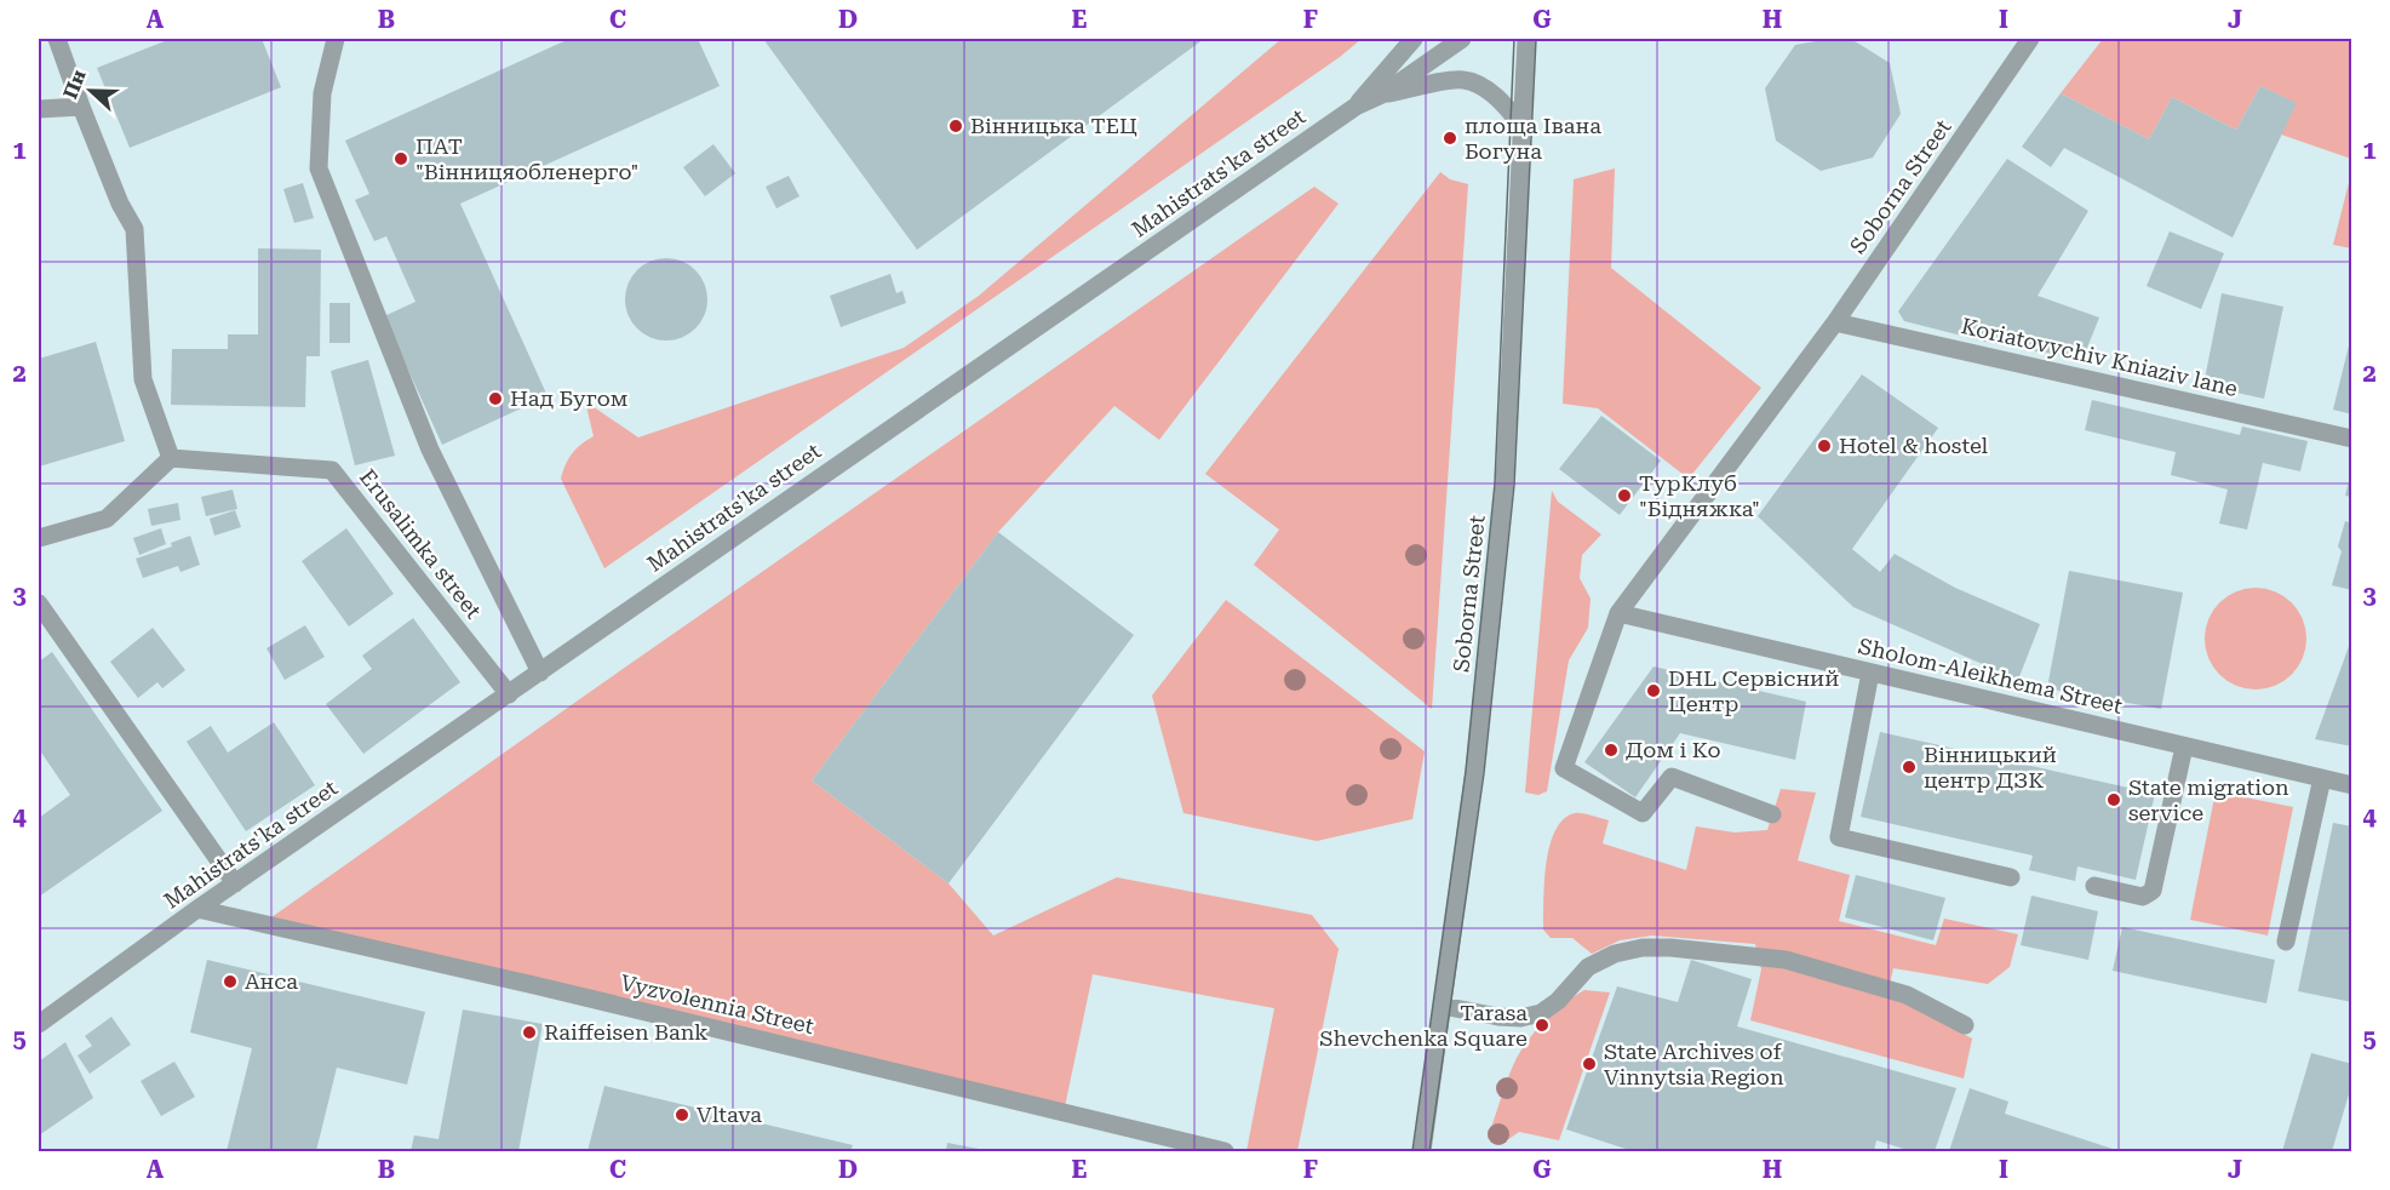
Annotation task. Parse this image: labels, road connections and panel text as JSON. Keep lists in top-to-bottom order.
{
  "streets": {
    "street": [
      "Mahistrats'ka street",
      "Soborna Street",
      "Koriatovychiv Kniaziv lane",
      "Erusalimka street",
      "Sholom-Aleikhema Street",
      "Vyzvolennia Street"
    ]
  },
  "crossings": [
    ["Mahistrats'ka street", "Erusalimka street"],
    ["Mahistrats'ka street", "Vyzvolennia Street"],
    ["Soborna Street", "Koriatovychiv Kniaziv lane"],
    ["Soborna Street", "Sholom-Aleikhema Street"]
  ],
  "places": [
    "Вінницька ТЕЦ",
    "площа Івана Богуна",
    "ПАТ \"Вінницяобленерго\"",
    "Над Бугом",
    "Hotel & hostel",
    "ТурКлуб \"Бідняжка\"",
    "DHL Сервісний Центр",
    "Дом і Ко",
    "Вінницький центр ДЗК",
    "State migration service",
    "Анса",
    "Tarasa Shevchenka Square",
    "Raiffeisen Bank",
    "State Archives of Vinnytsia Region",
    "Vltava"
  ],
  "north": "left",
  "grid": {
    "columns": [
      "A",
      "B",
      "C",
      "D",
      "E",
      "F",
      "G",
      "H",
      "I",
      "J"
    ],
    "rows": [
      "1",
      "2",
      "3",
      "4",
      "5"
    ]
  }
}
